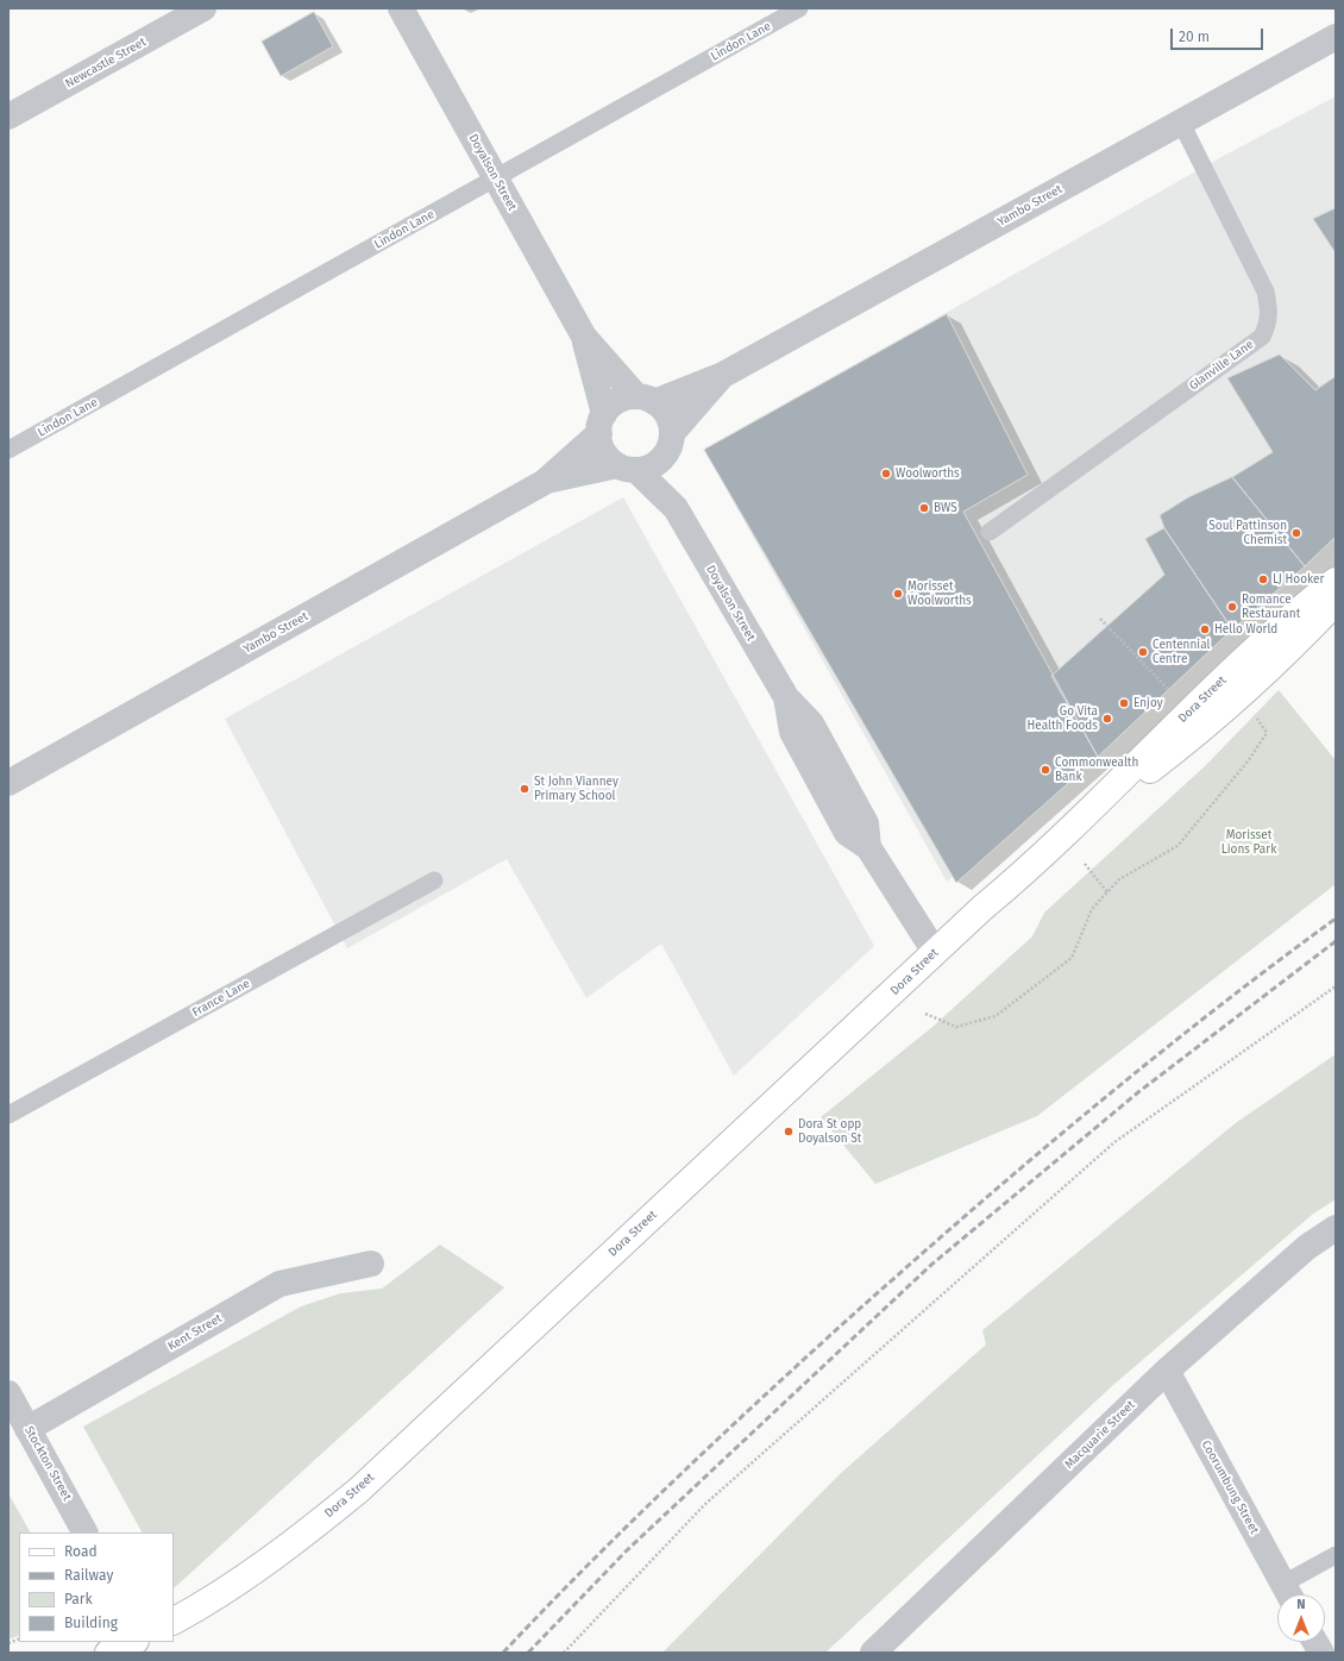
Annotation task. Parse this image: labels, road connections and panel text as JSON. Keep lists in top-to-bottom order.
{
  "streets": {
    "main road": ["Dora Street"],
    "street": [
      "Newcastle Street",
      "Doyalson Street",
      "Yambo Street",
      "Kent Street",
      "Macquarie Street",
      "Stockton Street",
      "Coorumbung Street"
    ],
    "lane": ["Lindon Lane", "Glanville Lane", "France Lane"]
  },
  "crossings": [
    ["Lindon Lane", "Doyalson Street"],
    ["Doyalson Street", "Yambo Street"],
    ["Doyalson Street", "Dora Street"],
    ["Yambo Street", "Glanville Lane"],
    ["Kent Street", "Stockton Street"],
    ["Macquarie Street", "Coorumbung Street"]
  ],
  "parks": ["Morisset Lions Park"],
  "places": [
    "Woolworths",
    "BWS",
    "Soul Pattinson Chemist",
    "LJ Hooker",
    "Morisset Woolworths",
    "Romance Restaurant",
    "Hello World",
    "Centennial Centre",
    "Enjoy",
    "Go Vita Health Foods",
    "Commonwealth Bank",
    "St John Vianney Primary School",
    "Dora St opp Doyalson St"
  ],
  "legend": [
    "Road",
    "Railway",
    "Park",
    "Building"
  ],
  "scale_bar": "20 m",
  "north": "top"
}
